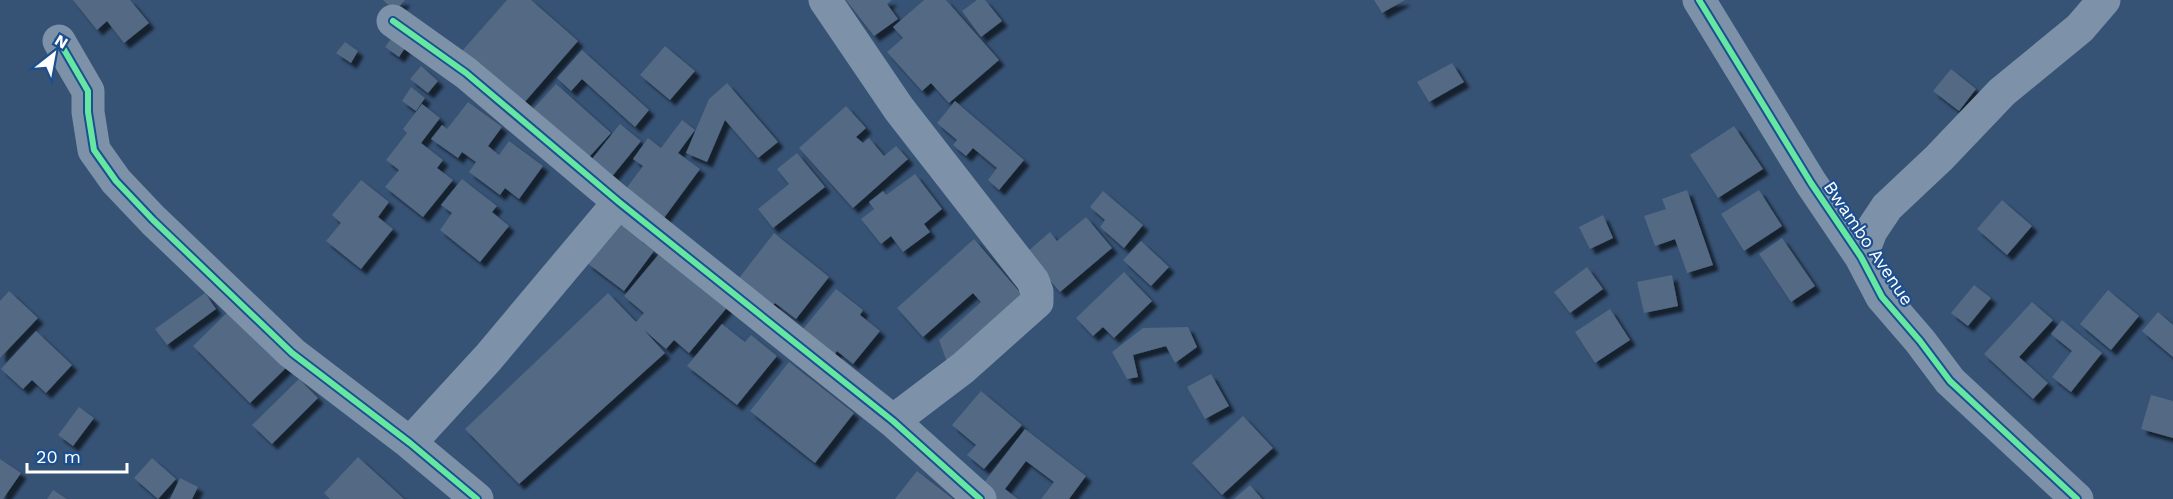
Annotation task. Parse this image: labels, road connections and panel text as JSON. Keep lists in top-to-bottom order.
{
  "streets": {
    "street": ["Bwambo Avenue"]
  },
  "scale_bar": "20 m",
  "north": "top right"
}
